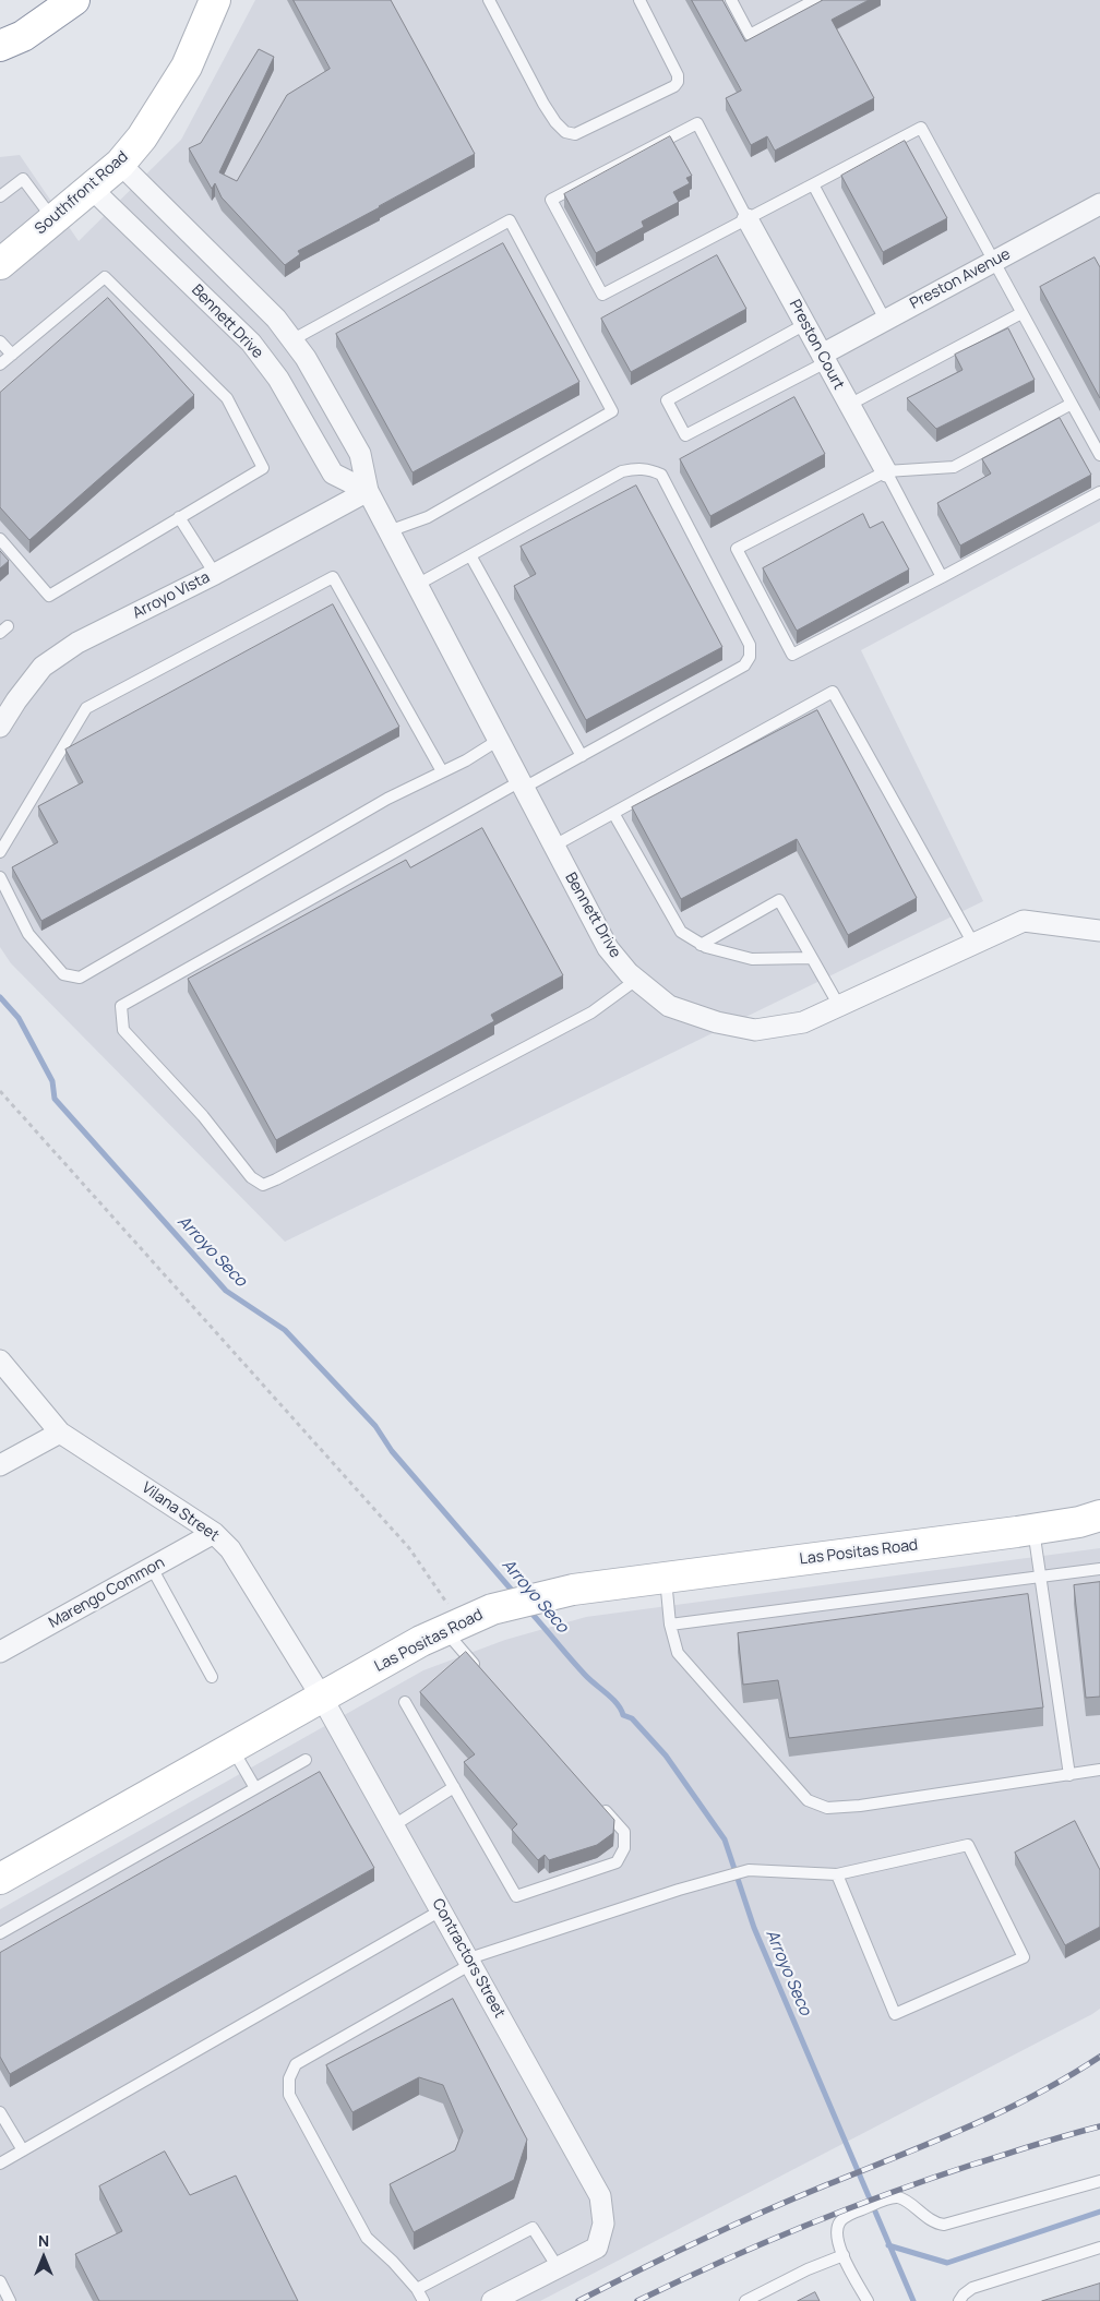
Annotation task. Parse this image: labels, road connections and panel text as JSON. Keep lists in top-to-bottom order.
{
  "streets": {
    "main road": ["Southfront Road", "Las Positas Road"],
    "street": [
      "Preston Avenue",
      "Bennett Drive",
      "Preston Court",
      "Arroyo Vista",
      "Vilana Street",
      "Marengo Common",
      "Contractors Street"
    ]
  },
  "crossings": [
    ["Southfront Road", "Bennett Drive"],
    ["Preston Avenue", "Preston Court"],
    ["Bennett Drive", "Arroyo Vista"],
    ["Vilana Street", "Las Positas Road"],
    ["Vilana Street", "Marengo Common"],
    ["Vilana Street", "Contractors Street"],
    ["Las Positas Road", "Contractors Street"]
  ],
  "water": ["Arroyo Seco"],
  "north": "top"
}
